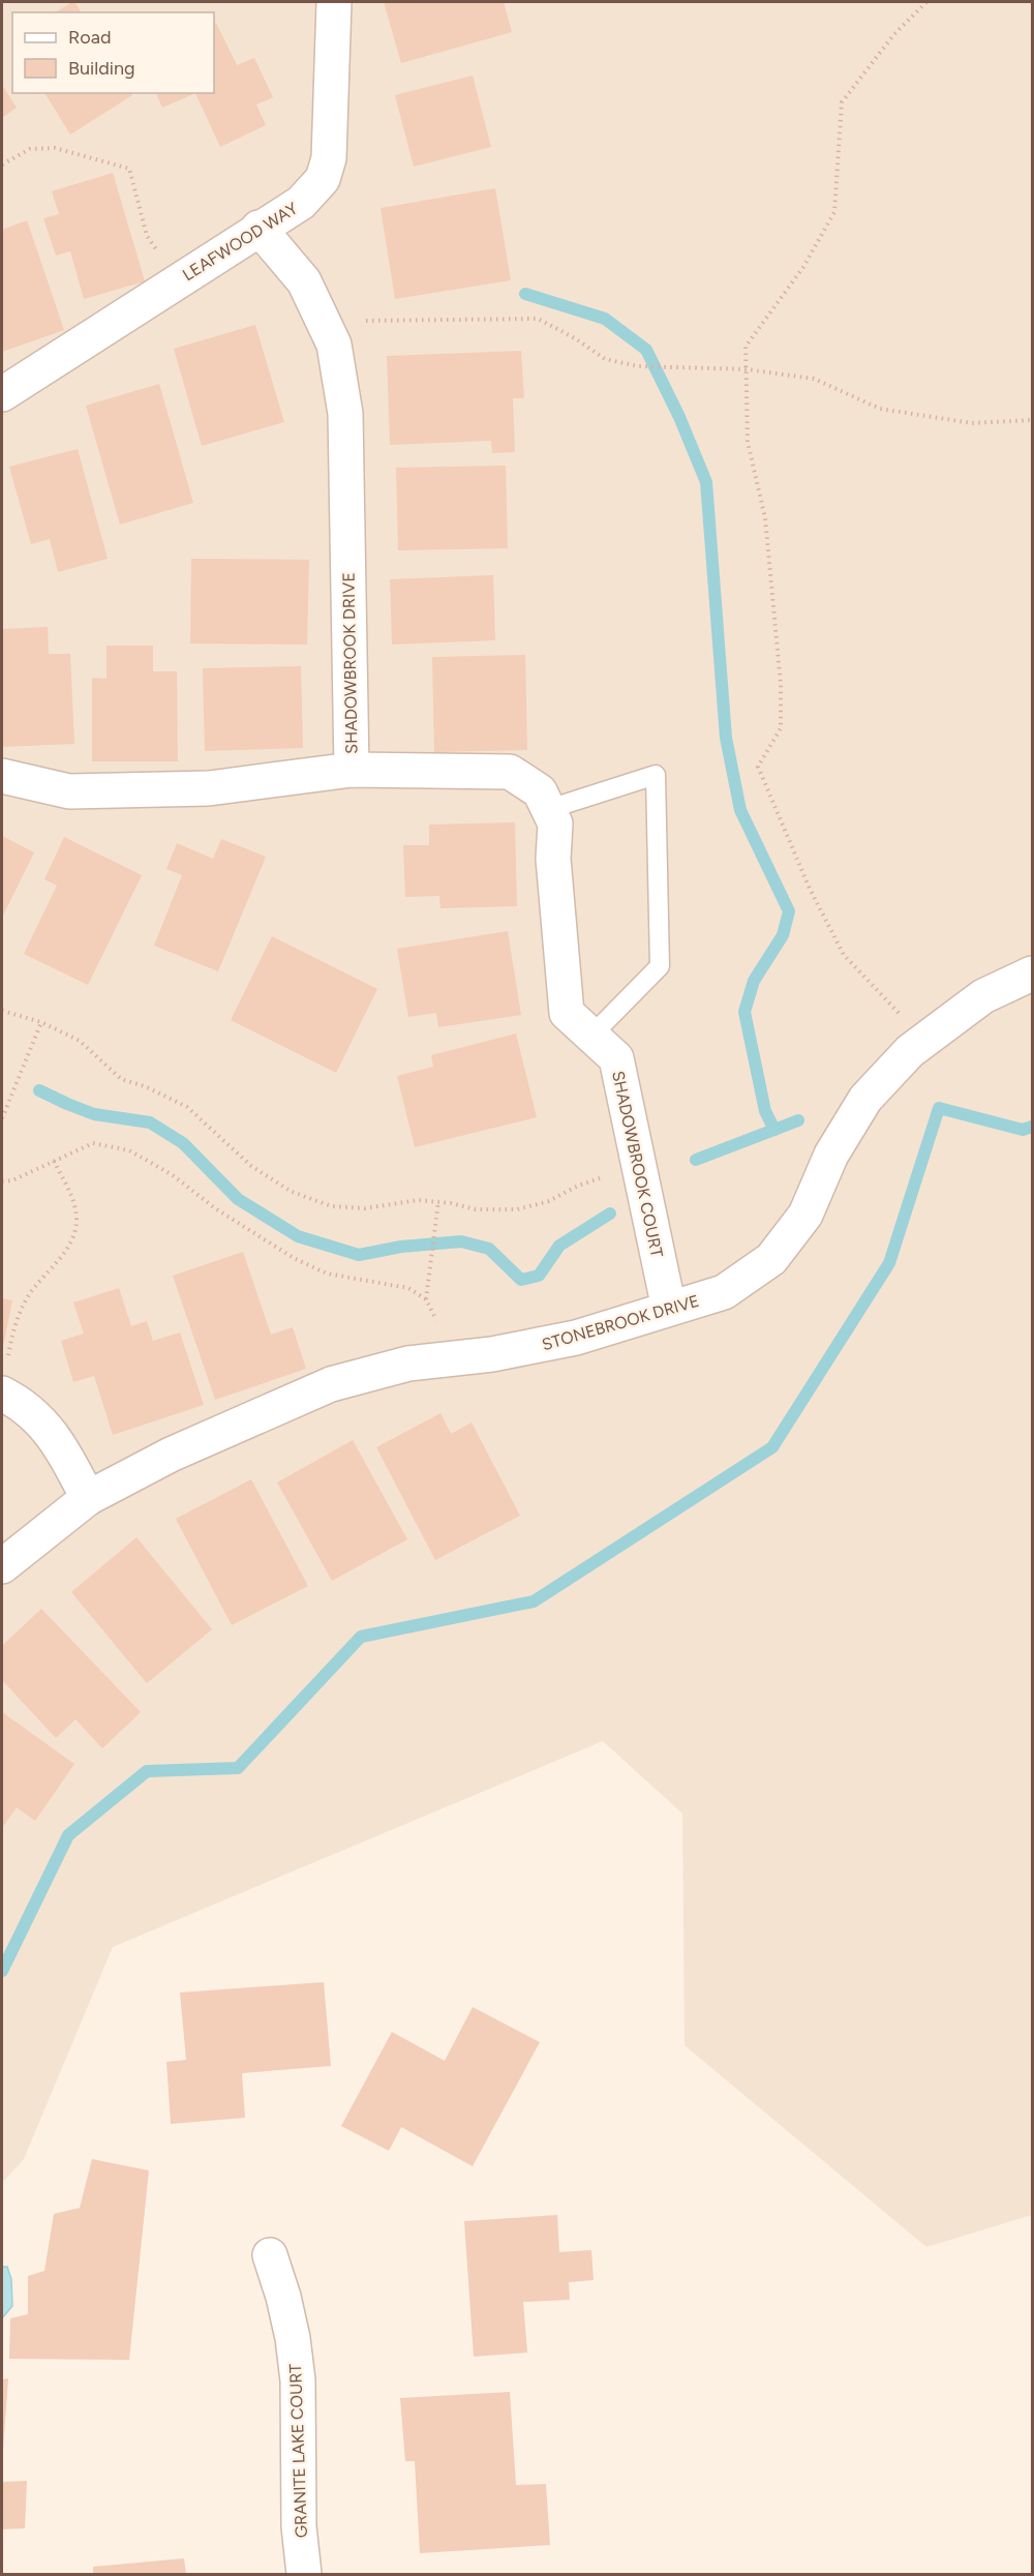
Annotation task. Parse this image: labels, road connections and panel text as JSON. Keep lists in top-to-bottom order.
{
  "streets": {
    "street": [
      "LEAFWOOD WAY",
      "SHADOWBROOK DRIVE",
      "SHADOWBROOK COURT",
      "STONEBROOK DRIVE",
      "GRANITE LAKE COURT"
    ]
  },
  "crossings": [
    ["LEAFWOOD WAY", "SHADOWBROOK DRIVE"],
    ["SHADOWBROOK DRIVE", "SHADOWBROOK COURT"],
    ["SHADOWBROOK COURT", "STONEBROOK DRIVE"]
  ],
  "legend": ["Road", "Building"]
}
